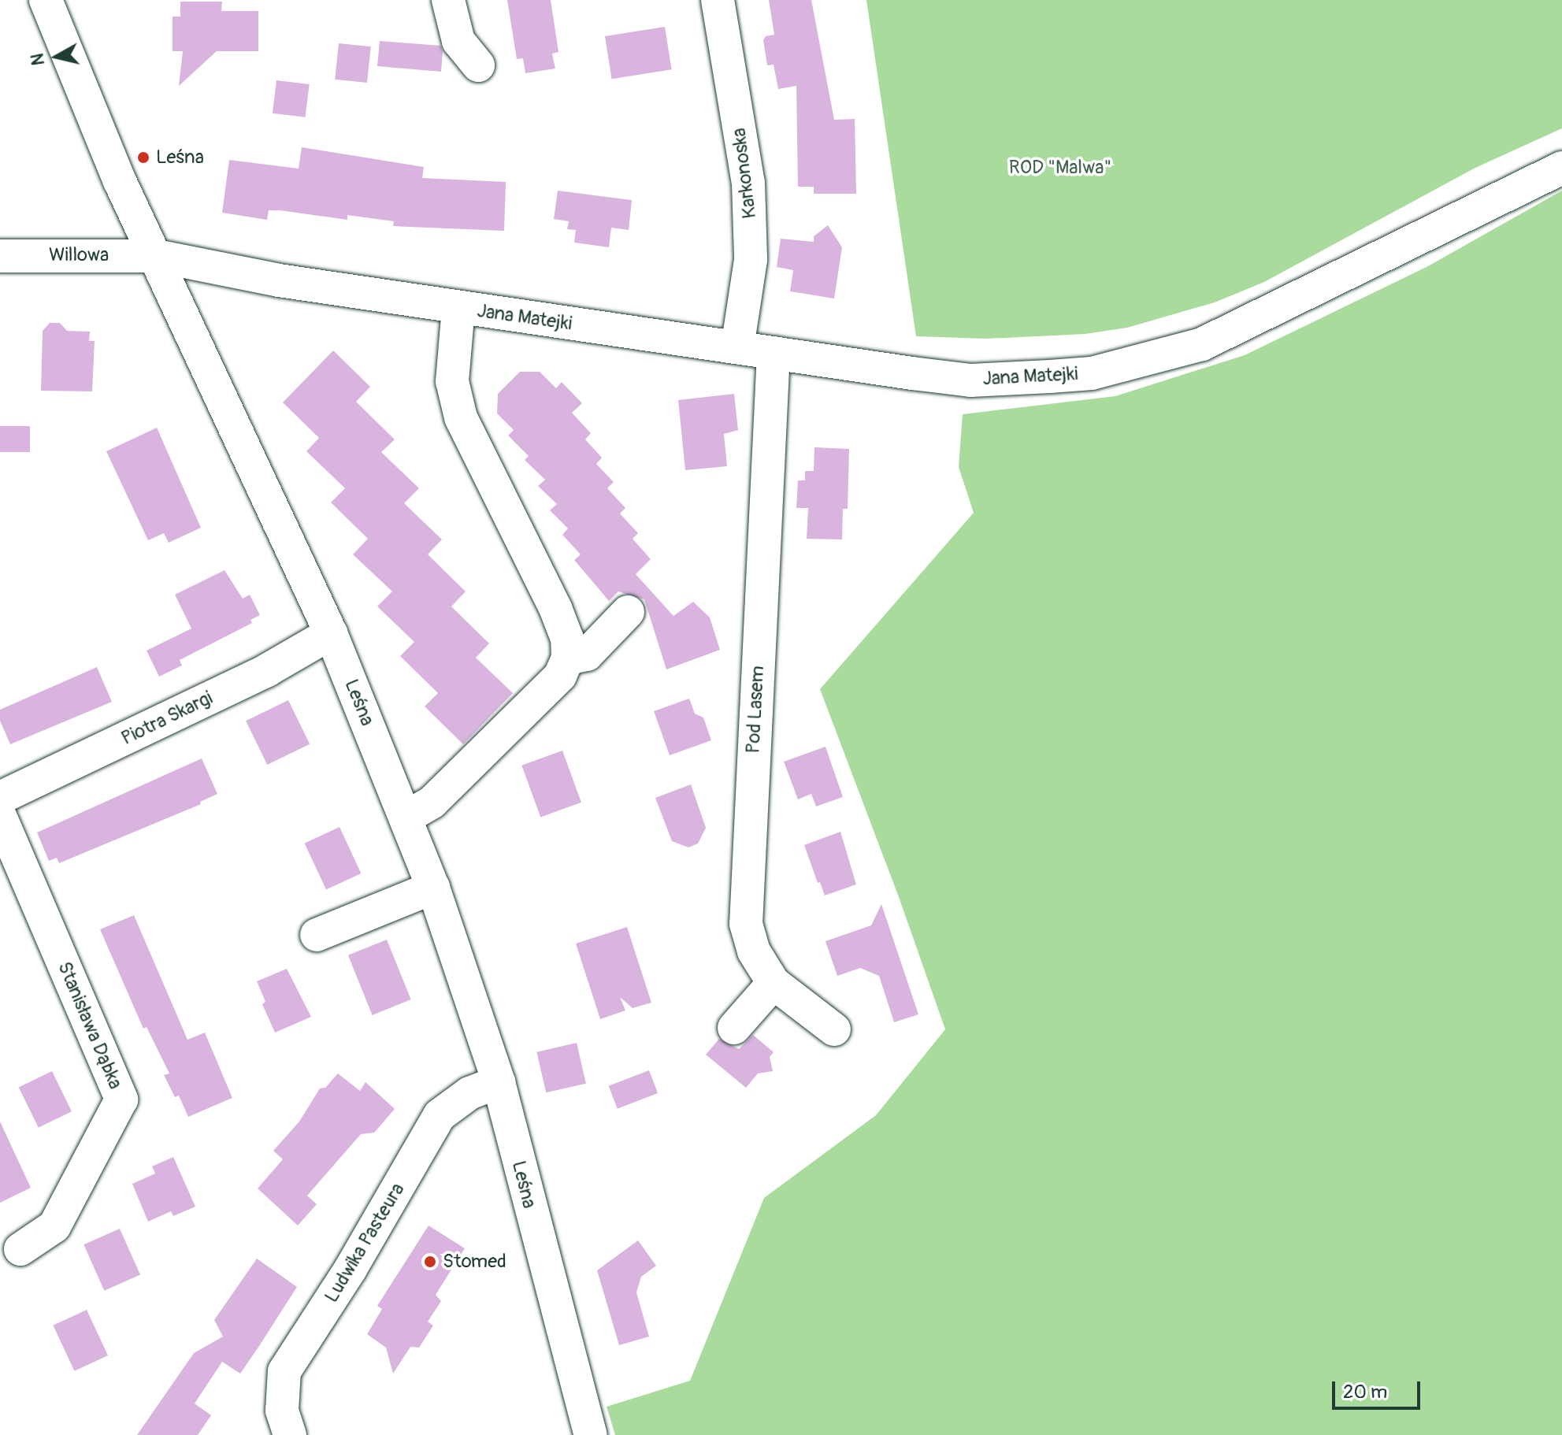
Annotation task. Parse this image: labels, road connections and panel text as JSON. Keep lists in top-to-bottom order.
{
  "streets": {
    "street": [
      "Karkonoska",
      "Willowa",
      "Jana Matejki",
      "Leśna",
      "Pod Lasem",
      "Piotra Skargi",
      "Stanisława Dąbka",
      "Ludwika Pasteura"
    ]
  },
  "crossings": [
    ["Karkonoska", "Jana Matejki"],
    ["Willowa", "Jana Matejki"],
    ["Willowa", "Leśna"],
    ["Jana Matejki", "Leśna"],
    ["Jana Matejki", "Pod Lasem"],
    ["Leśna", "Piotra Skargi"],
    ["Leśna", "Ludwika Pasteura"]
  ],
  "parks": ["ROD \"Malwa\""],
  "places": ["Leśna", "Stomed"],
  "scale_bar": "20 m",
  "north": "left"
}
